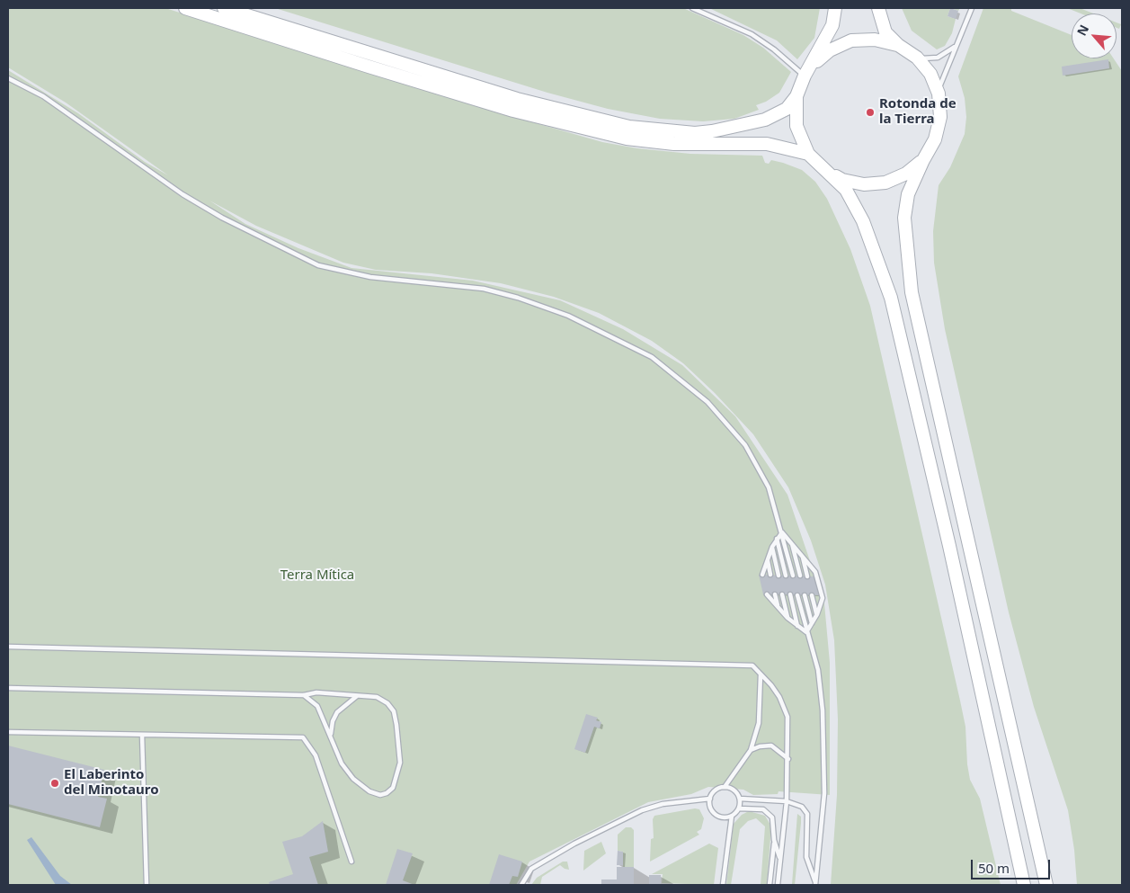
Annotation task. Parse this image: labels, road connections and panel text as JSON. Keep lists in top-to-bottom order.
{
  "parks": ["Terra Mítica"],
  "places": ["Rotonda de la Tierra", "El Laberinto del Minotauro"],
  "scale_bar": "50 m",
  "north": "top left"
}
